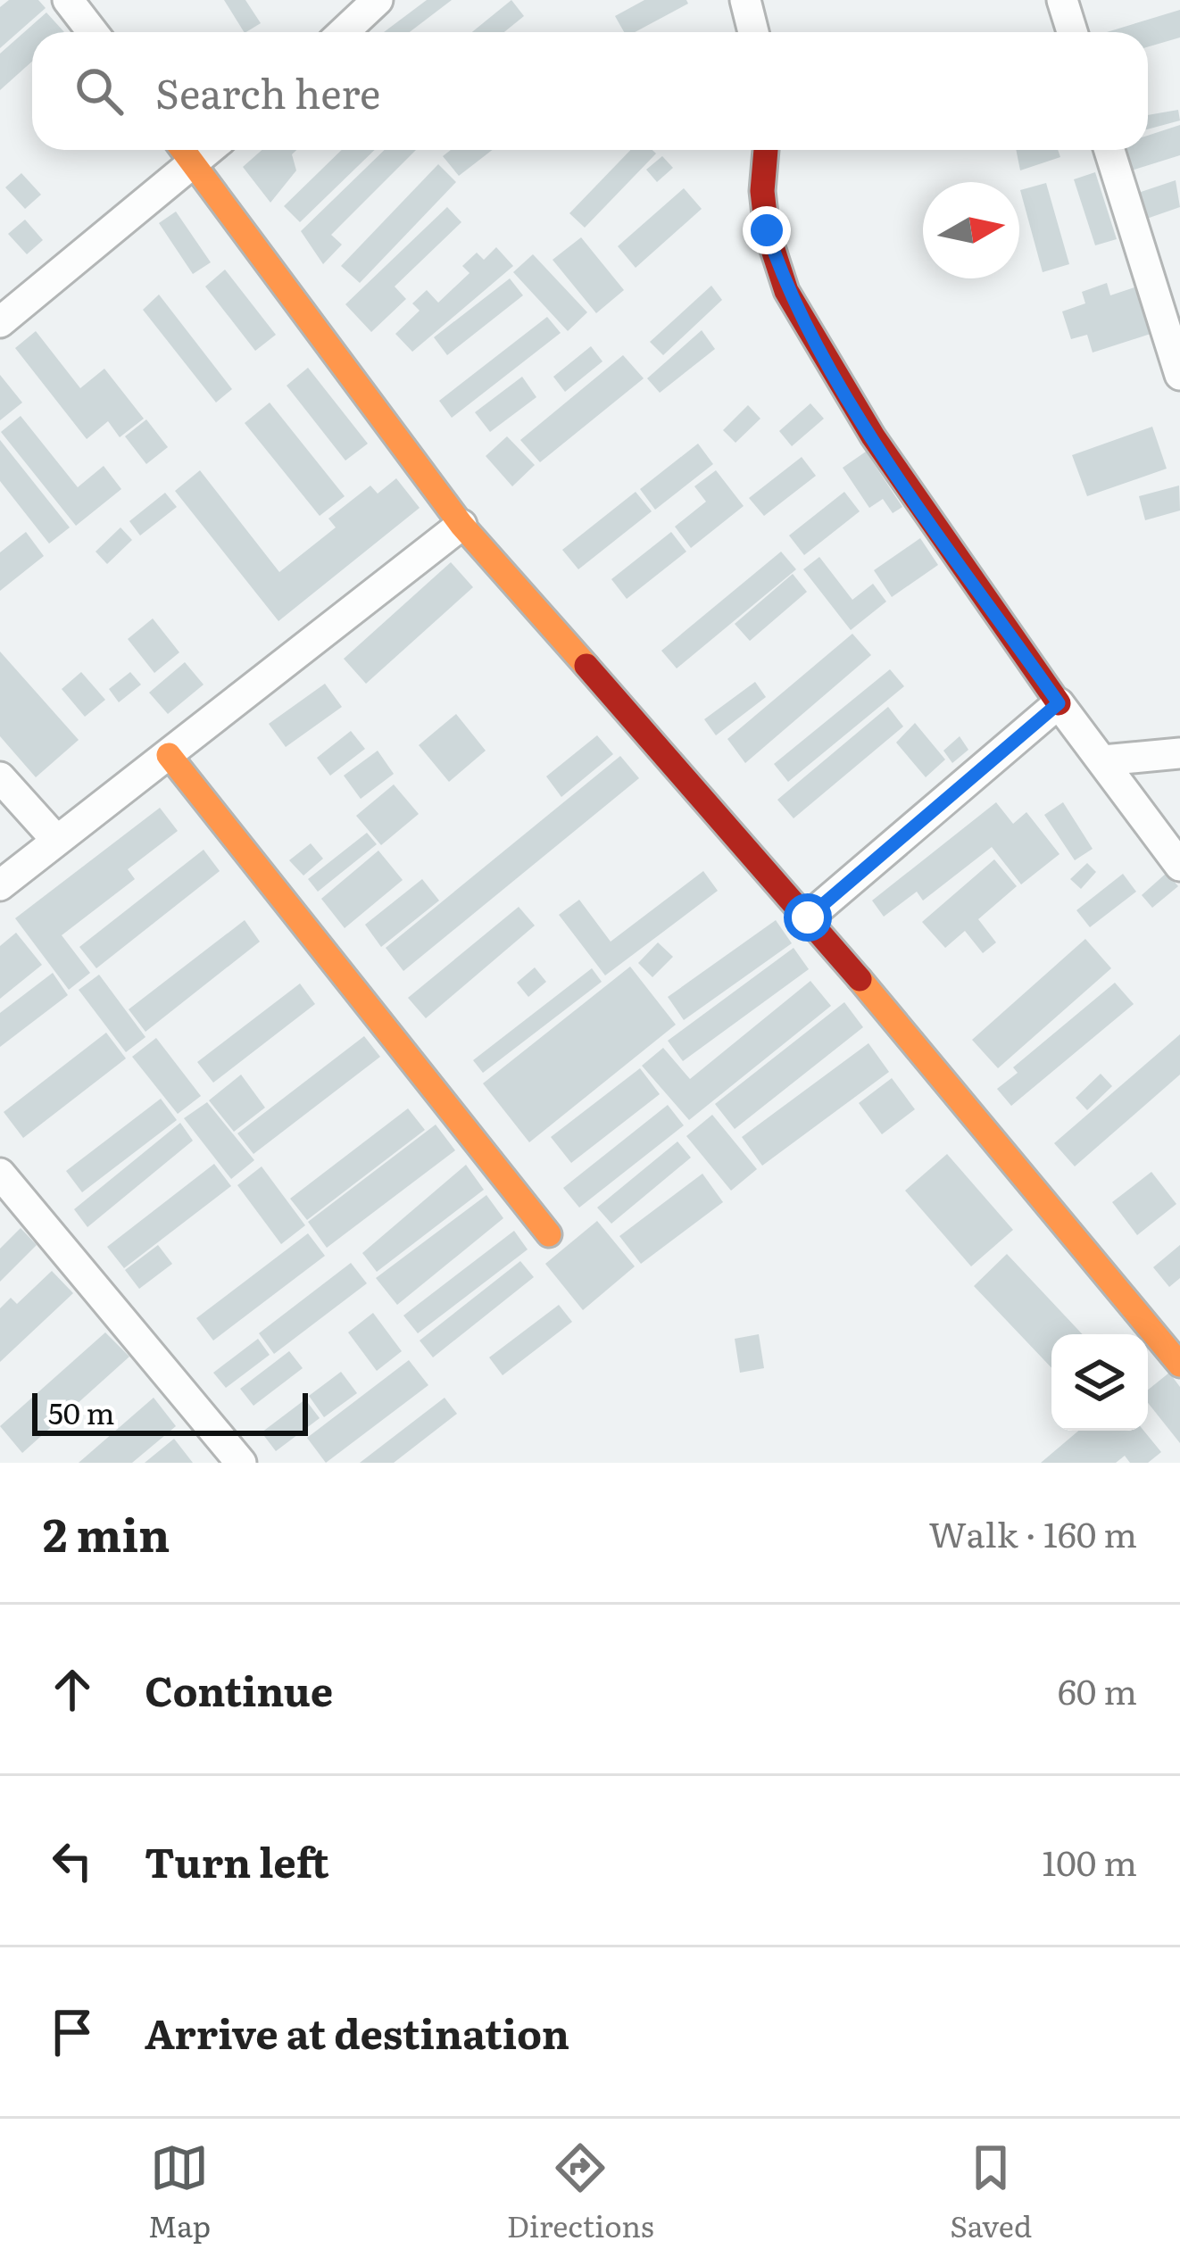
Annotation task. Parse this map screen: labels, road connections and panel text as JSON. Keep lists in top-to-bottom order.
{
  "scale_bar": "50 m",
  "north": "right",
  "page": {
    "search": "Search here",
    "scale": "50 m",
    "heading": ["2 min", "Walk · 160 m"],
    "list": [
      ["Continue", "60 m"],
      ["Turn left", "100 m"],
      "Arrive at destination"
    ],
    "nav": ["Map", "Directions", "Saved"]
  }
}
